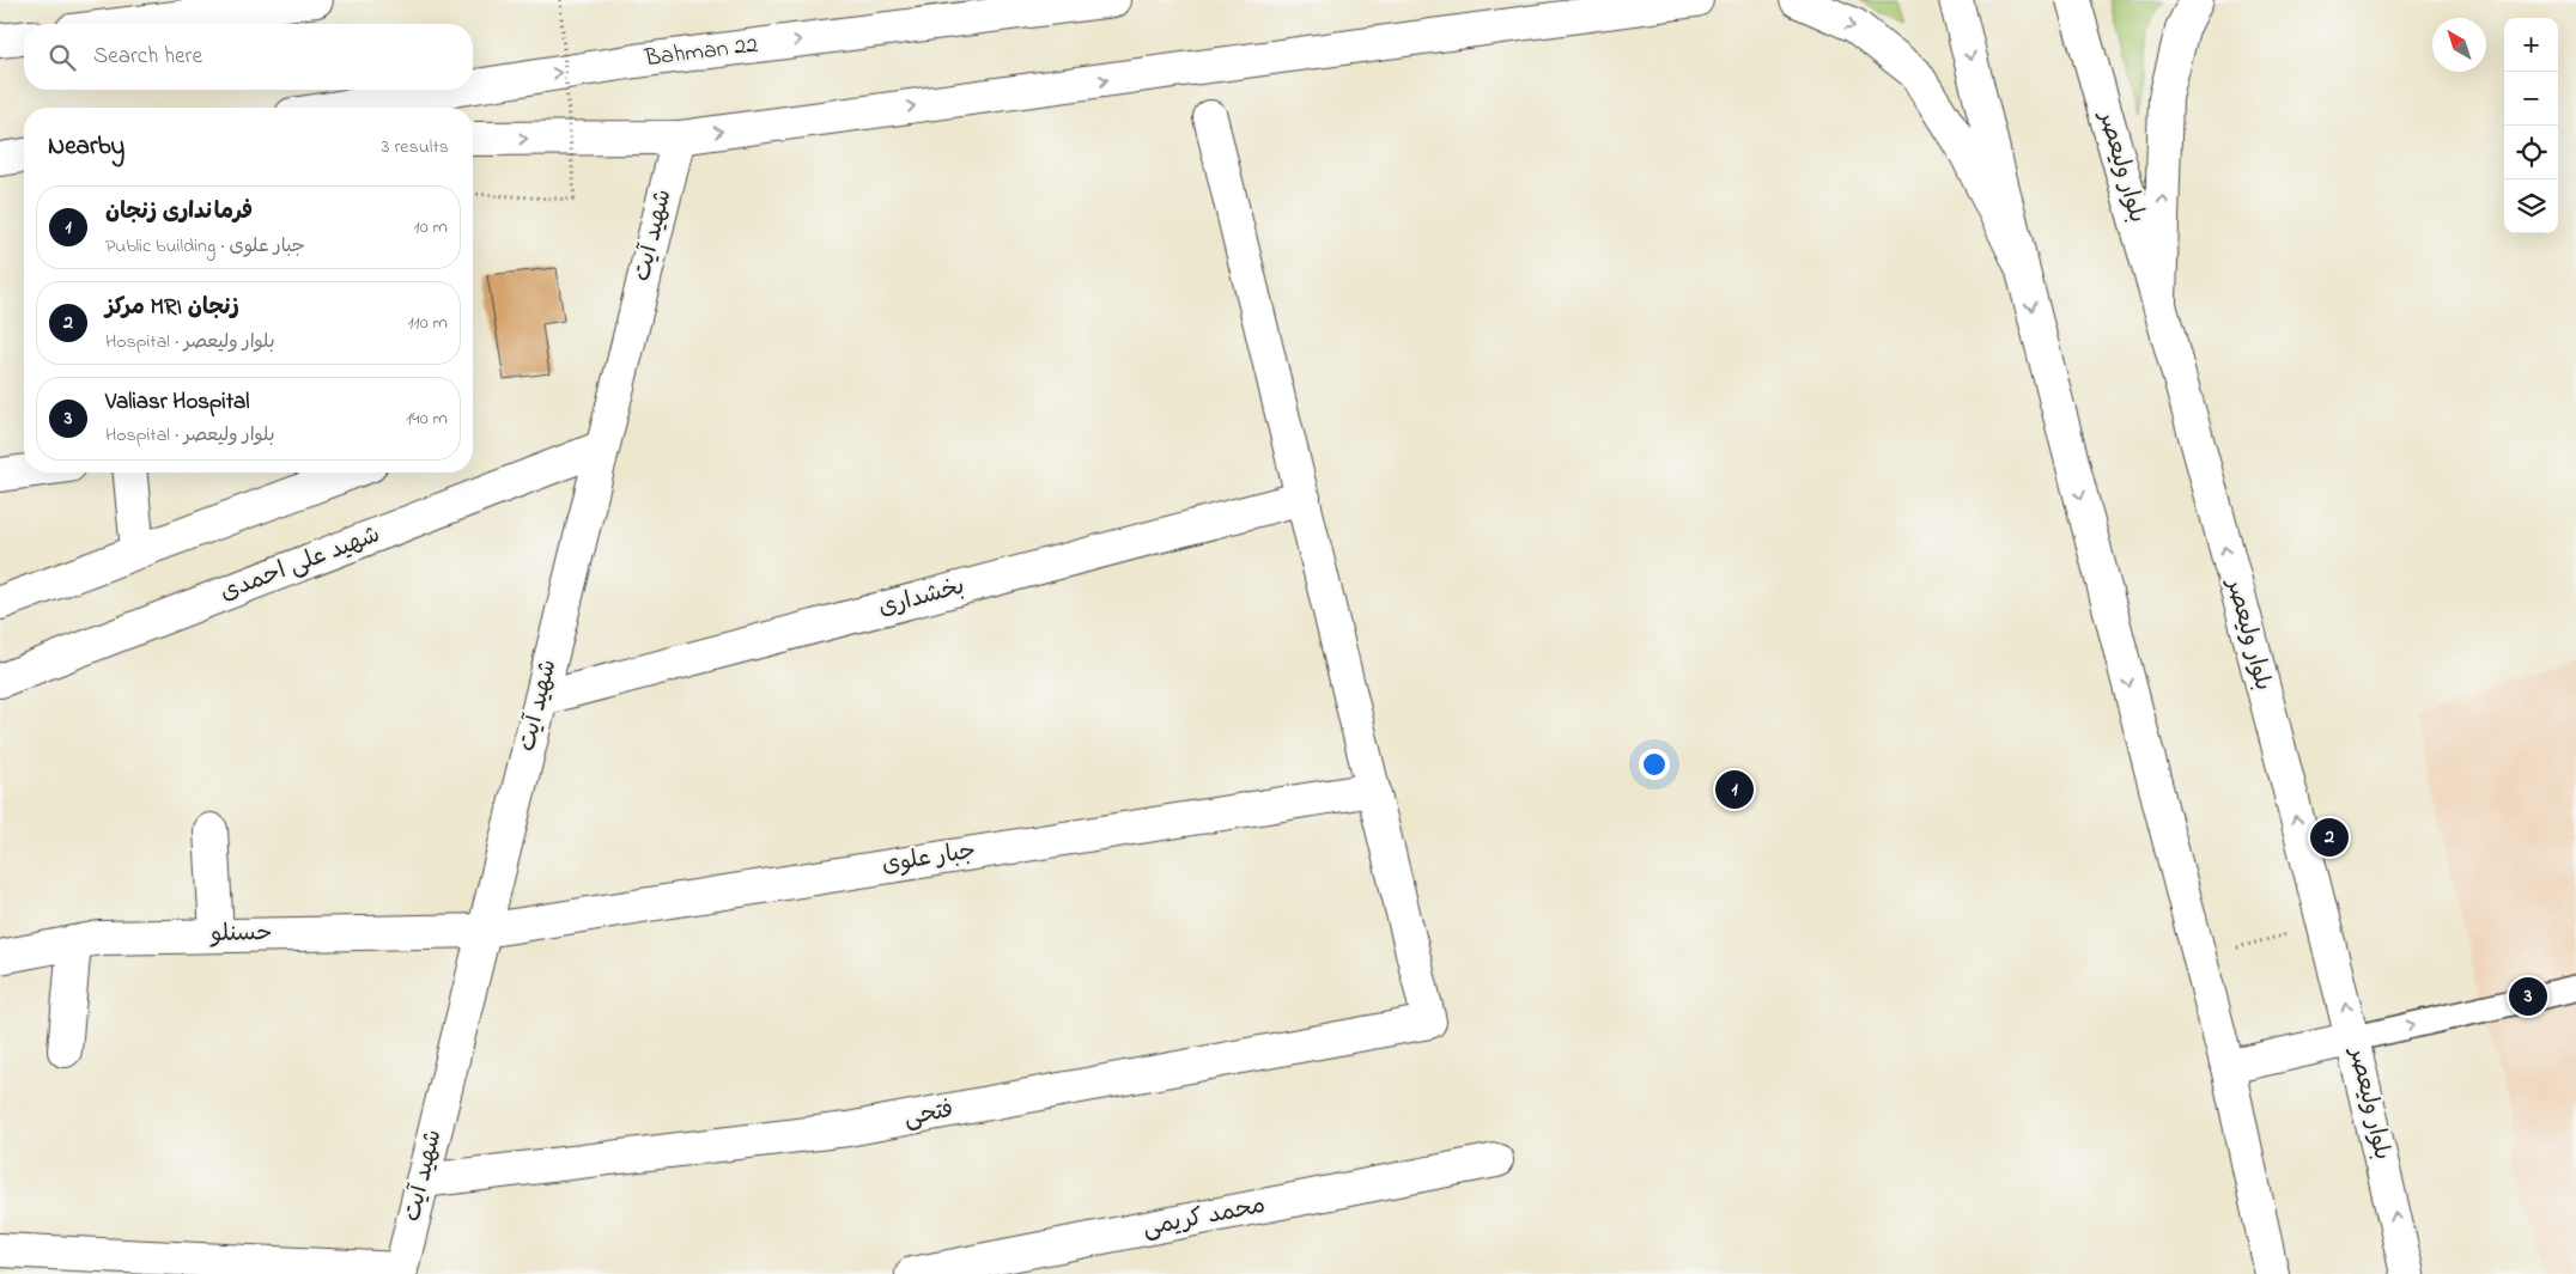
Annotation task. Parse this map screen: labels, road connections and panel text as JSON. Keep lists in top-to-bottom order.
{
  "streets": {
    "main road": [
      "Bahman 22",
      "بلوار ولیعصر",
      "شهید آیت",
      "شهید علی احمدی",
      "بخشداری",
      "جبار علوی",
      "حسنلو",
      "فتحی",
      "محمد کریمی"
    ]
  },
  "crossings": [
    ["شهید آیت", "شهید علی احمدی"],
    ["شهید آیت", "بخشداری"],
    ["شهید آیت", "جبار علوی"],
    ["شهید آیت", "حسنلو"],
    ["شهید آیت", "فتحی"],
    ["جبار علوی", "حسنلو"],
    ["جبار علوی", "فتحی"]
  ],
  "north": "top left",
  "page": {
    "map_buttons": ["+", "−"],
    "search": "Search here",
    "heading": ["Nearby", "3 results"],
    "list": [
      {
        "mark": "1",
        "name": "فرمانداری زنجان",
        "note": "Public building · جبار علوی",
        "value": "10 m"
      },
      {
        "mark": "2",
        "name": "مرکز MRI زنجان",
        "note": "Hospital · بلوار ولیعصر",
        "value": "110 m"
      },
      {
        "mark": "3",
        "name": "Valiasr Hospital",
        "note": "Hospital · بلوار ولیعصر",
        "value": "140 m"
      }
    ],
    "pins": ["1", "2", "3"]
  }
}
